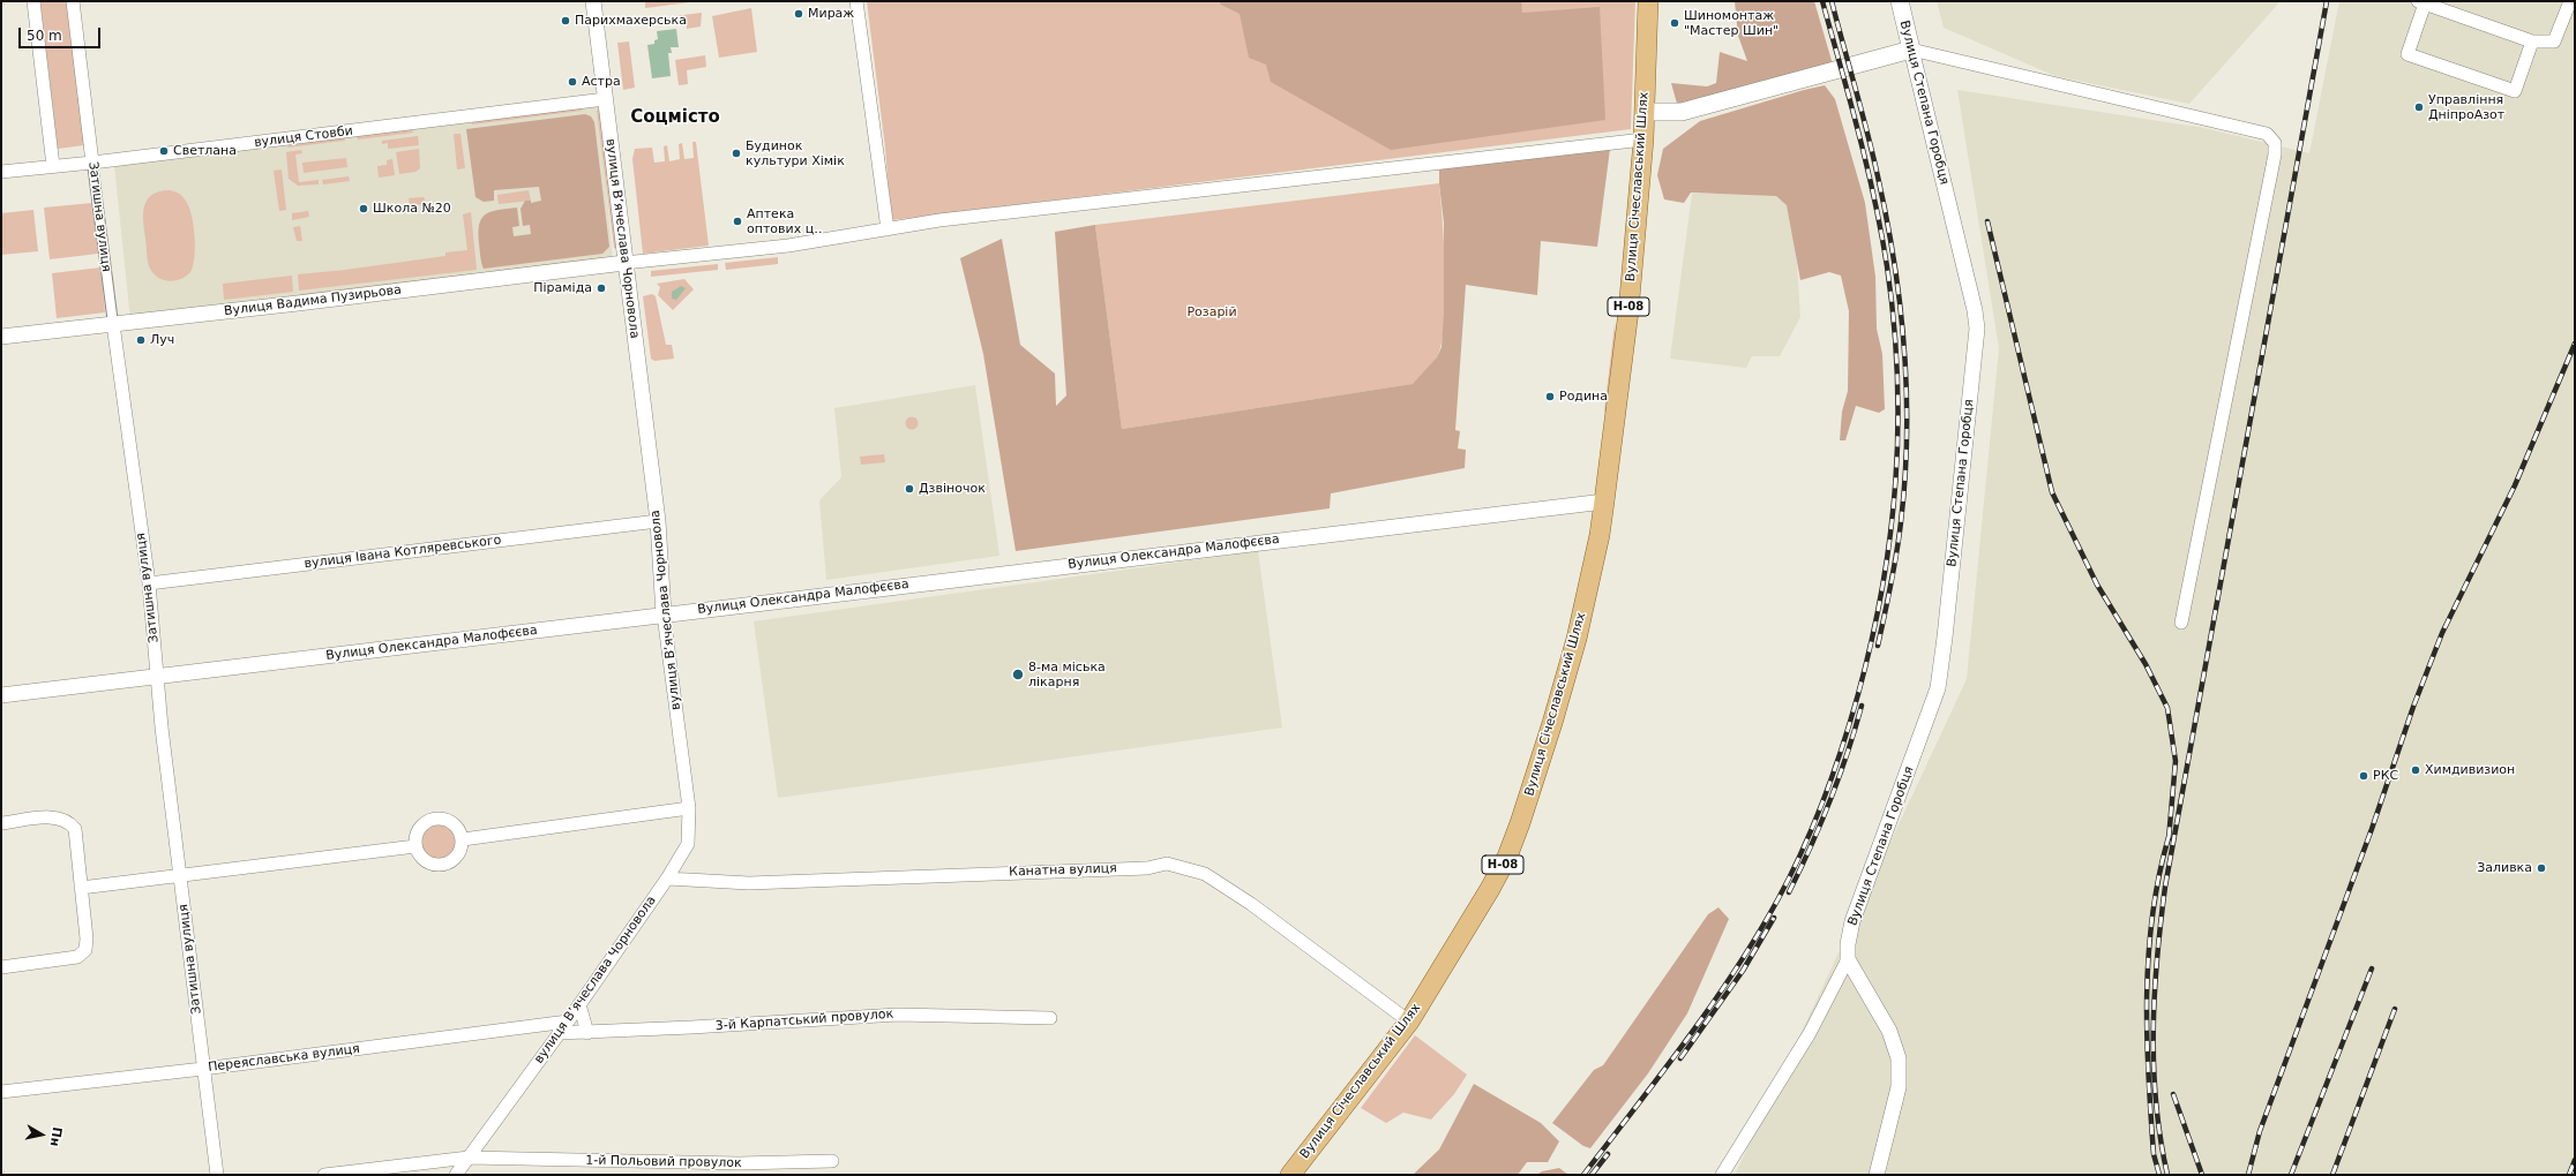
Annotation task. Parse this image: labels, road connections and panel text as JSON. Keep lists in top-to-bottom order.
{
  "streets": {
    "main road": ["Вулиця Степана Горобця", "Вулиця Січеславський Шлях", "Н-08"],
    "street": [
      "вулиця Стовби",
      "Затишна вулиця",
      "вулиця Вʼячеслава Чорновола",
      "Вулиця Вадима Пузирьова",
      "вулиця Івана Котляревського",
      "Вулиця Олександра Малофєєва",
      "Канатна вулиця",
      "3-й Карпатський провулок",
      "Переяславська вулиця",
      "1-й Польовий провулок"
    ]
  },
  "crossings": [
    ["вулиця Стовби", "Затишна вулиця"],
    ["вулиця Стовби", "вулиця Вʼячеслава Чорновола"],
    ["Вулиця Січеславський Шлях", "Вулиця Олександра Малофєєва"],
    ["Вулиця Січеславський Шлях", "Канатна вулиця"],
    ["Затишна вулиця", "Вулиця Вадима Пузирьова"],
    ["Затишна вулиця", "вулиця Івана Котляревського"],
    ["Затишна вулиця", "Вулиця Олександра Малофєєва"],
    ["Затишна вулиця", "Переяславська вулиця"],
    ["вулиця Вʼячеслава Чорновола", "Вулиця Вадима Пузирьова"],
    ["вулиця Вʼячеслава Чорновола", "вулиця Івана Котляревського"],
    ["вулиця Вʼячеслава Чорновола", "Вулиця Олександра Малофєєва"],
    ["вулиця Вʼячеслава Чорновола", "Канатна вулиця"],
    ["вулиця Вʼячеслава Чорновола", "3-й Карпатський провулок"],
    ["вулиця Вʼячеслава Чорновола", "Переяславська вулиця"],
    ["вулиця Вʼячеслава Чорновола", "1-й Польовий провулок"]
  ],
  "districts": ["Соцмісто"],
  "parks": ["Розарій"],
  "places": [
    "Мираж",
    "Парихмахерська",
    "Шиномонтаж \"Мастер Шин\"",
    "Астра",
    "Управління ДніпроАзот",
    "Светлана",
    "Будинок культури Хімік",
    "Школа №20",
    "Аптека оптових ц‥",
    "Піраміда",
    "Луч",
    "Родина",
    "Дзвіночок",
    "8-ма міська лікарня",
    "Химдивизион",
    "РКС",
    "Заливка"
  ],
  "scale_bar": "50 m",
  "north": "right"
}
